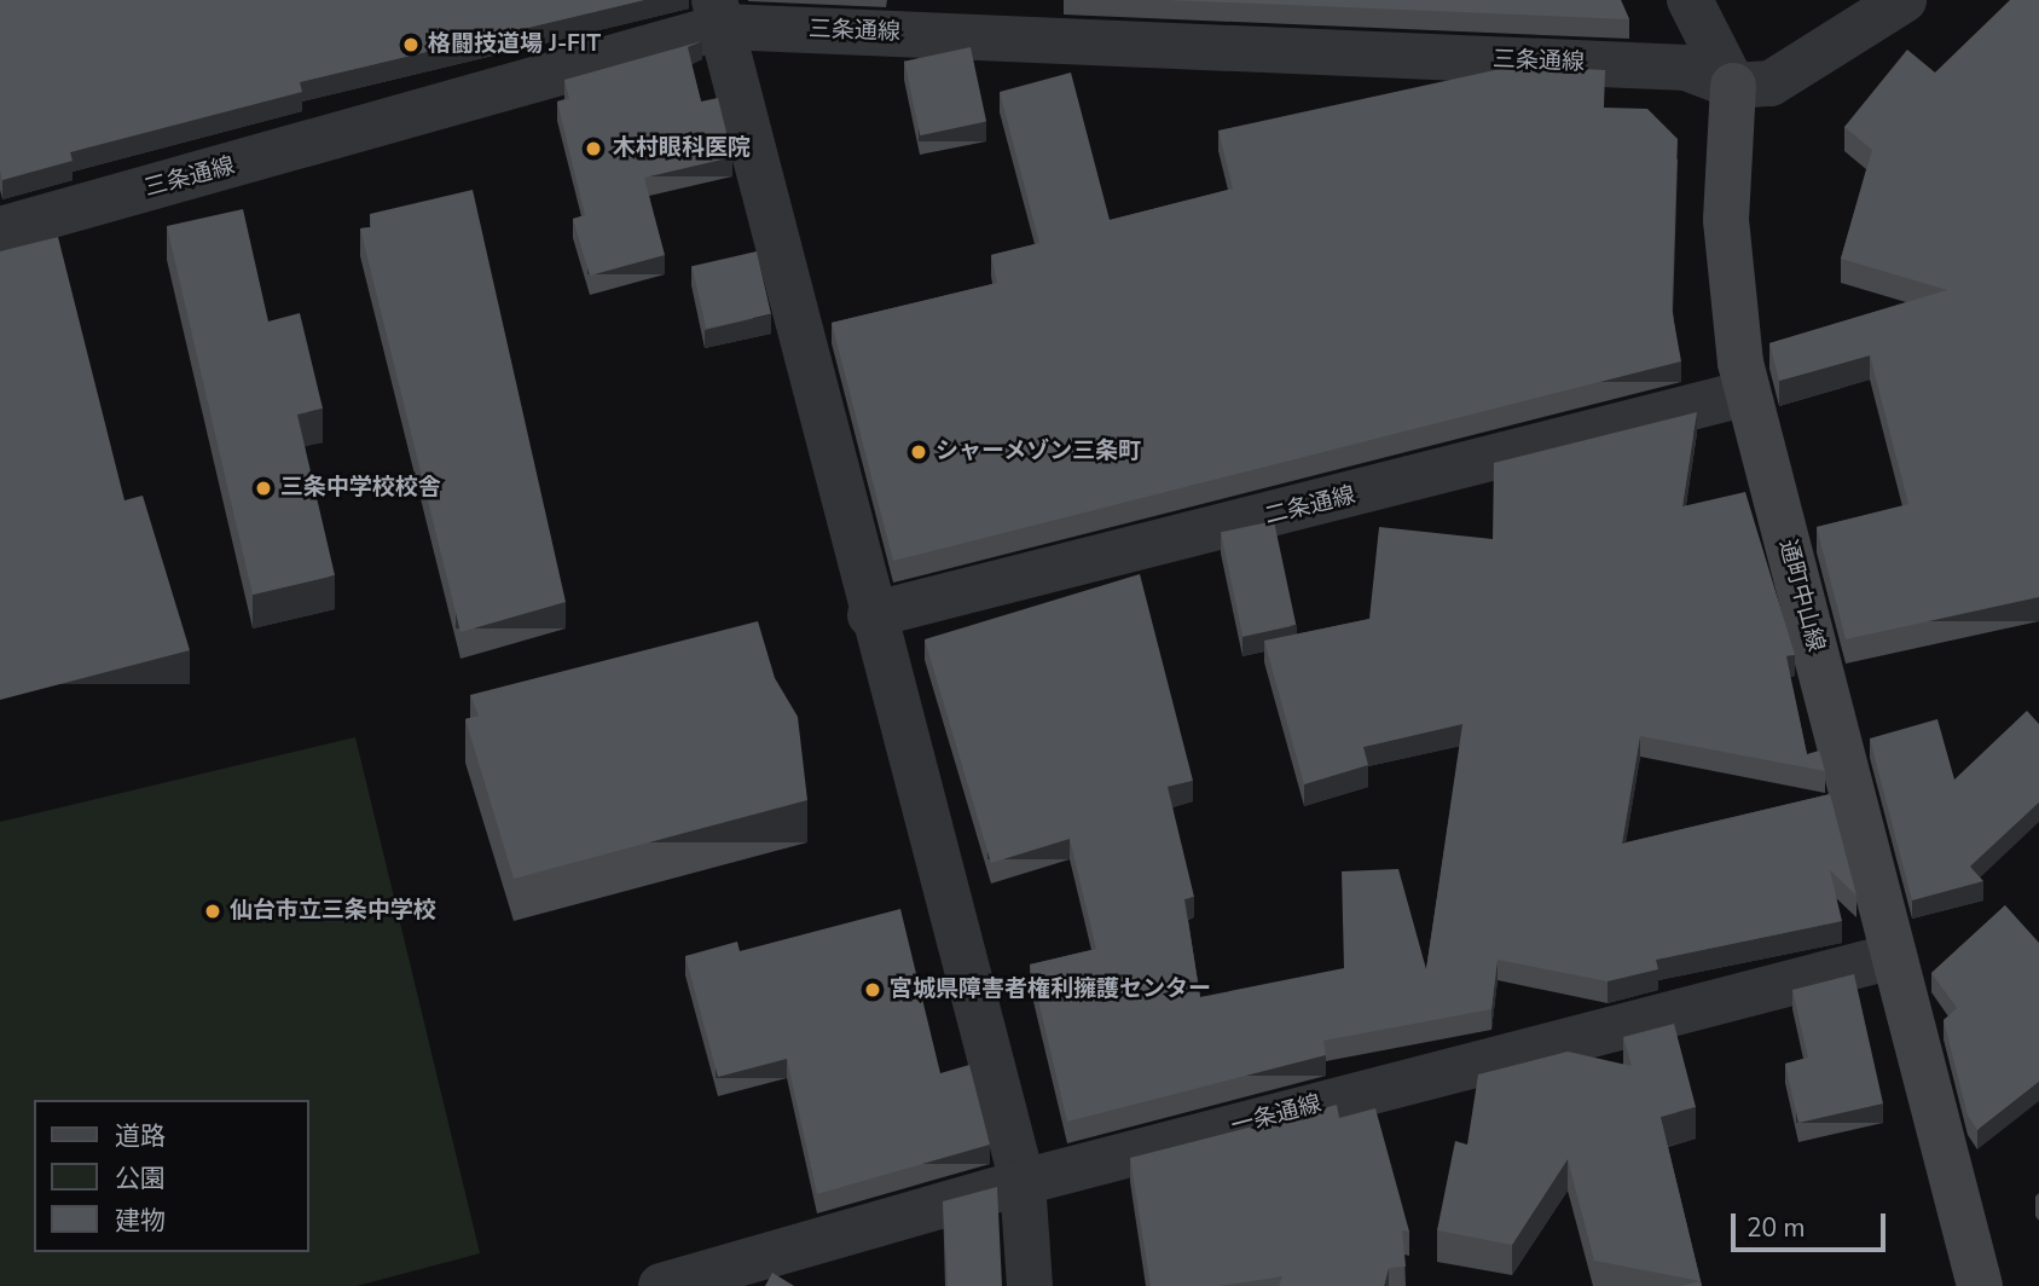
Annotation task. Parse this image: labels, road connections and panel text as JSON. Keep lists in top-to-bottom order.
{
  "streets": {
    "street": [
      "三条通線",
      "二条通線",
      "通町中山線",
      "一条通線"
    ]
  },
  "crossings": [
    ["三条通線", "通町中山線"],
    ["二条通線", "通町中山線"],
    ["通町中山線", "一条通線"]
  ],
  "places": [
    "格闘技道場 J-FIT",
    "木村眼科医院",
    "シャーメゾン三条町",
    "三条中学校校舎",
    "仙台市立三条中学校",
    "宮城県障害者権利擁護センター"
  ],
  "legend": ["道路", "公園", "建物"],
  "scale_bar": "20 m"
}
